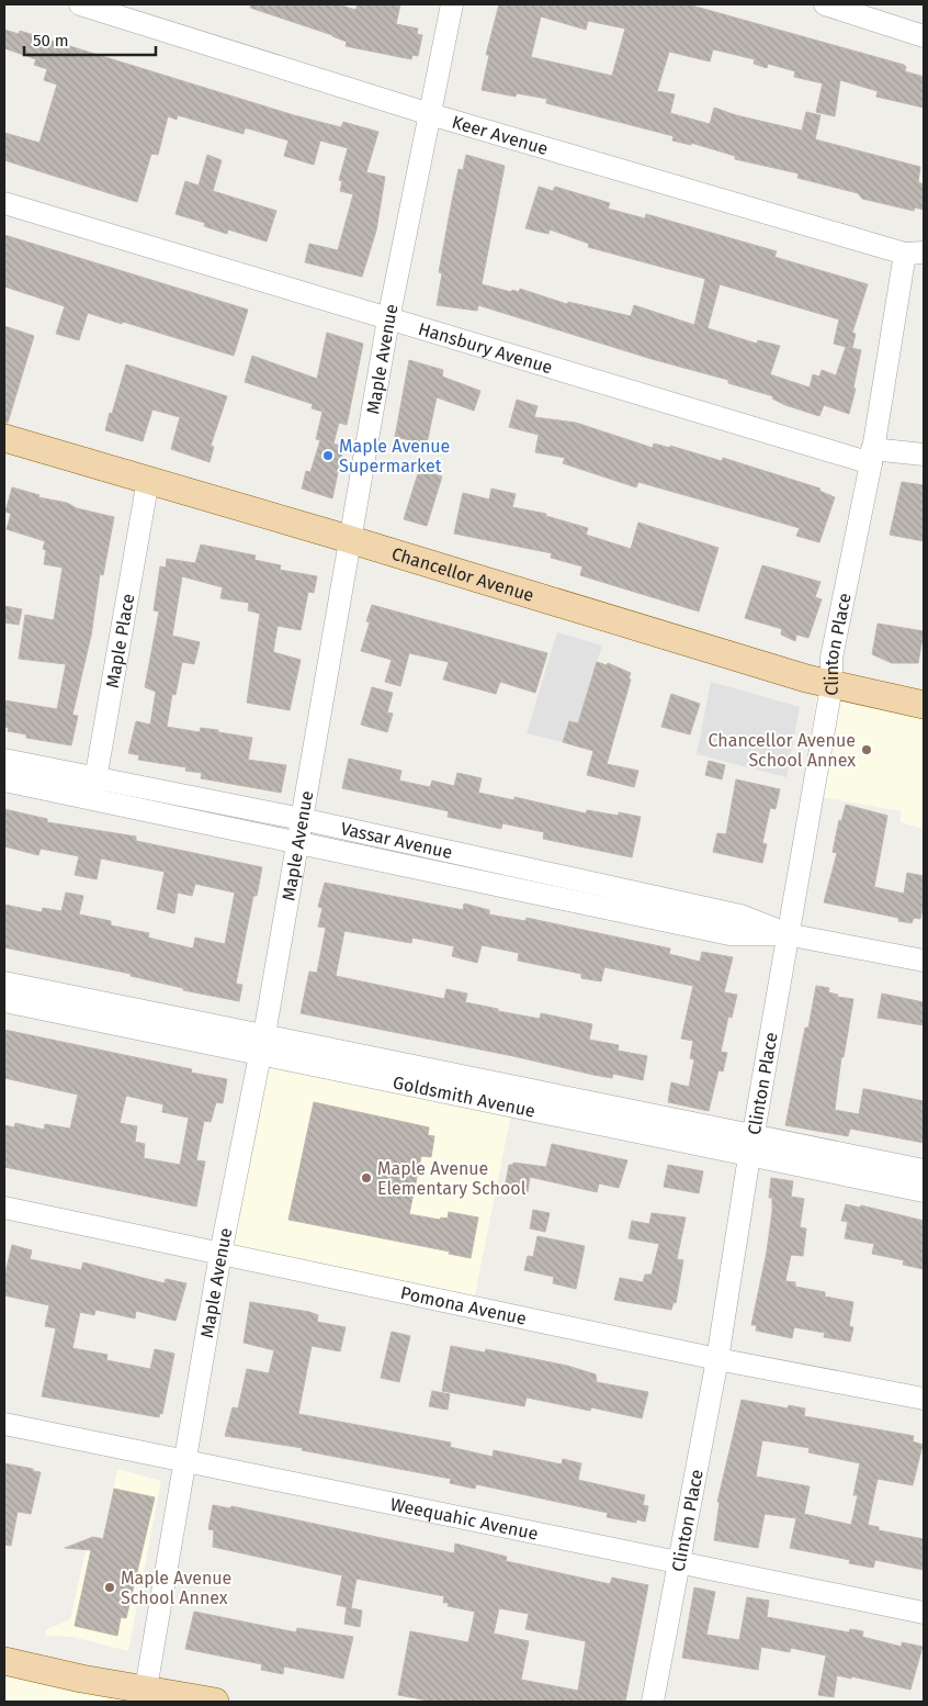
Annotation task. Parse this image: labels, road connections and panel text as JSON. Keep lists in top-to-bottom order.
{
  "streets": {
    "main road": ["Chancellor Avenue"],
    "street": [
      "Keer Avenue",
      "Hansbury Avenue",
      "Maple Avenue",
      "Maple Place",
      "Clinton Place",
      "Vassar Avenue",
      "Goldsmith Avenue",
      "Pomona Avenue",
      "Weequahic Avenue"
    ]
  },
  "crossings": [
    ["Keer Avenue", "Maple Avenue"],
    ["Keer Avenue", "Clinton Place"],
    ["Hansbury Avenue", "Maple Avenue"],
    ["Hansbury Avenue", "Clinton Place"],
    ["Maple Avenue", "Chancellor Avenue"],
    ["Maple Avenue", "Vassar Avenue"],
    ["Maple Avenue", "Goldsmith Avenue"],
    ["Maple Avenue", "Pomona Avenue"],
    ["Maple Avenue", "Weequahic Avenue"],
    ["Chancellor Avenue", "Maple Place"],
    ["Chancellor Avenue", "Clinton Place"],
    ["Maple Place", "Vassar Avenue"],
    ["Clinton Place", "Vassar Avenue"],
    ["Clinton Place", "Goldsmith Avenue"],
    ["Clinton Place", "Pomona Avenue"],
    ["Clinton Place", "Weequahic Avenue"]
  ],
  "places": [
    "Maple Avenue Supermarket",
    "Chancellor Avenue School Annex",
    "Maple Avenue Elementary School",
    "Maple Avenue School Annex"
  ],
  "scale_bar": "50 m"
}
